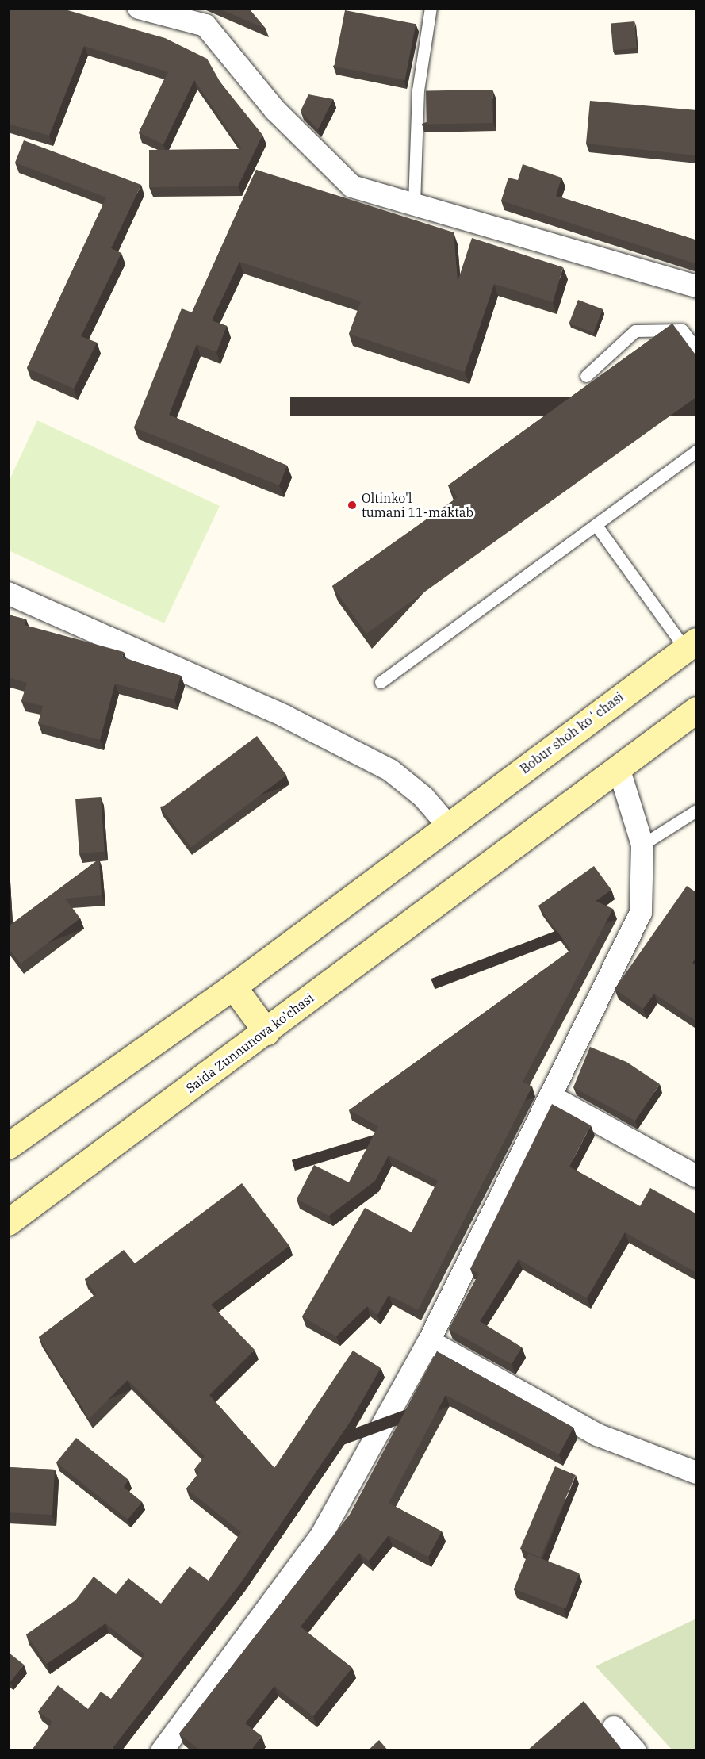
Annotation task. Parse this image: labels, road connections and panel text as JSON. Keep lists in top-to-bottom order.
{
  "streets": {
    "main road": ["Bobur shoh koʻchasi", "Saida Zunnunova ko'chasi"]
  },
  "places": ["Oltinko'l tumani 11-maktab"]
}
